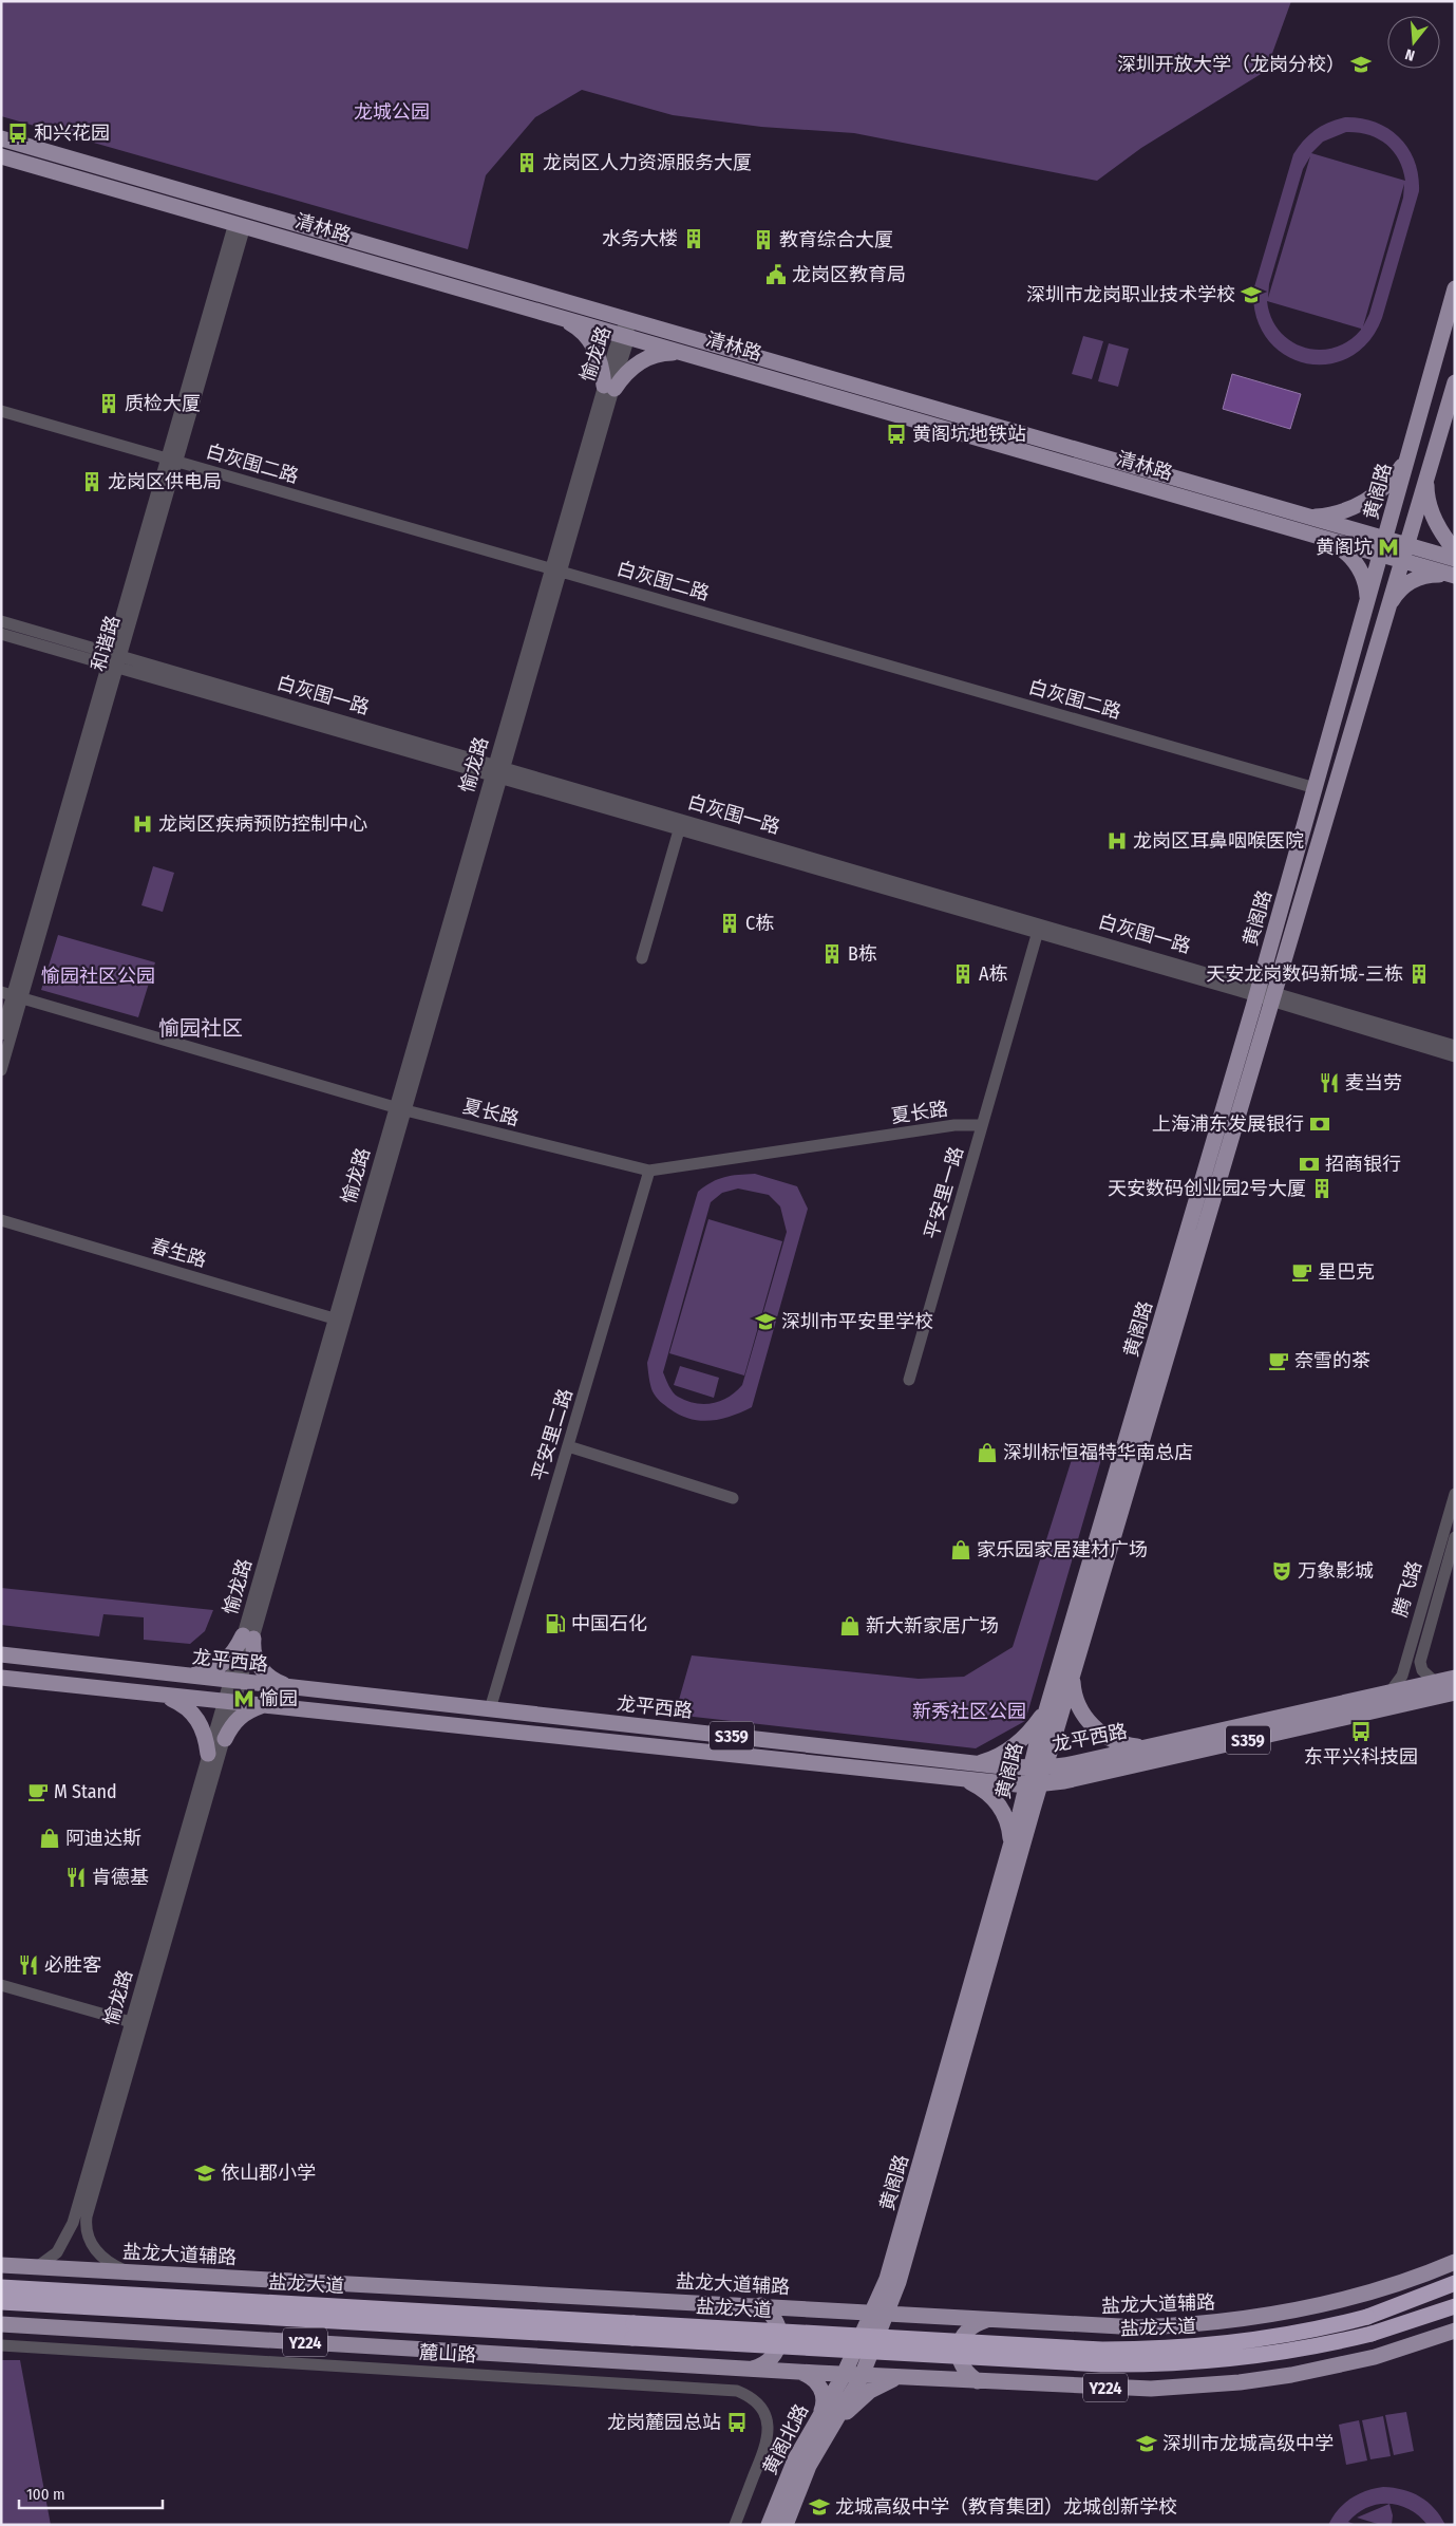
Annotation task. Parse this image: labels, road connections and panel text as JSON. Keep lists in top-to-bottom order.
{
  "streets": {
    "highway": ["盐龙大道"],
    "main road": [
      "清林路",
      "黄阁路",
      "龙平西路",
      "S359",
      "盐龙大道辅路",
      "Y224",
      "黄阁北路"
    ],
    "street": [
      "愉龙路",
      "白灰围二路",
      "和谐路",
      "白灰围一路",
      "夏长路",
      "平安里一路",
      "春生路",
      "平安里二路",
      "腾飞路",
      "麓山路"
    ]
  },
  "crossings": [
    ["清林路", "愉龙路"],
    ["清林路", "黄阁路"],
    ["清林路", "和谐路"],
    ["愉龙路", "白灰围二路"],
    ["愉龙路", "白灰围一路"],
    ["愉龙路", "夏长路"],
    ["愉龙路", "春生路"],
    ["愉龙路", "龙平西路"],
    ["愉龙路", "盐龙大道辅路"],
    ["白灰围二路", "黄阁路"],
    ["白灰围二路", "和谐路"],
    ["黄阁路", "白灰围一路"],
    ["黄阁路", "龙平西路"],
    ["黄阁路", "盐龙大道辅路"],
    ["黄阁路", "Y224"],
    ["黄阁路", "黄阁北路"],
    ["和谐路", "白灰围一路"],
    ["和谐路", "夏长路"],
    ["白灰围一路", "平安里一路"],
    ["夏长路", "平安里一路"],
    ["夏长路", "平安里二路"],
    ["平安里二路", "龙平西路"],
    ["腾飞路", "龙平西路"],
    ["Y224", "黄阁北路"]
  ],
  "districts": ["愉园社区"],
  "parks": ["龙城公园", "愉园社区公园", "新秀社区公园"],
  "places": {
    "school or university": [
      "深圳开放大学（龙岗分校）",
      "深圳市龙岗职业技术学校",
      "深圳市平安里学校",
      "依山郡小学",
      "深圳市龙城高级中学",
      "龙城高级中学（教育集团）龙城创新学校"
    ],
    "bus stop": [
      "和兴花园",
      "黄阁坑地铁站",
      "东平兴科技园",
      "龙岗麓园总站"
    ],
    "building": [
      "龙岗区人力资源服务大厦",
      "水务大楼",
      "教育综合大厦",
      "质检大厦",
      "龙岗区供电局",
      "C栋",
      "B栋",
      "A栋",
      "天安龙岗数码新城-三栋",
      "天安数码创业园2号大厦"
    ],
    "public building": ["龙岗区教育局"],
    "metro station": ["黄阁坑", "愉园"],
    "hospital": ["龙岗区疾病预防控制中心", "龙岗区耳鼻咽喉医院"],
    "restaurant": ["麦当劳", "肯德基", "必胜客"],
    "bank": ["上海浦东发展银行", "招商银行"],
    "cafe": ["星巴克", "奈雪的茶", "M Stand"],
    "shop": [
      "深圳标恒福特华南总店",
      "家乐园家居建材广场",
      "新大新家居广场",
      "阿迪达斯"
    ],
    "theatre": ["万象影城"],
    "fuel station": ["中国石化"]
  },
  "scale_bar": "100 m",
  "north": "bottom"
}
